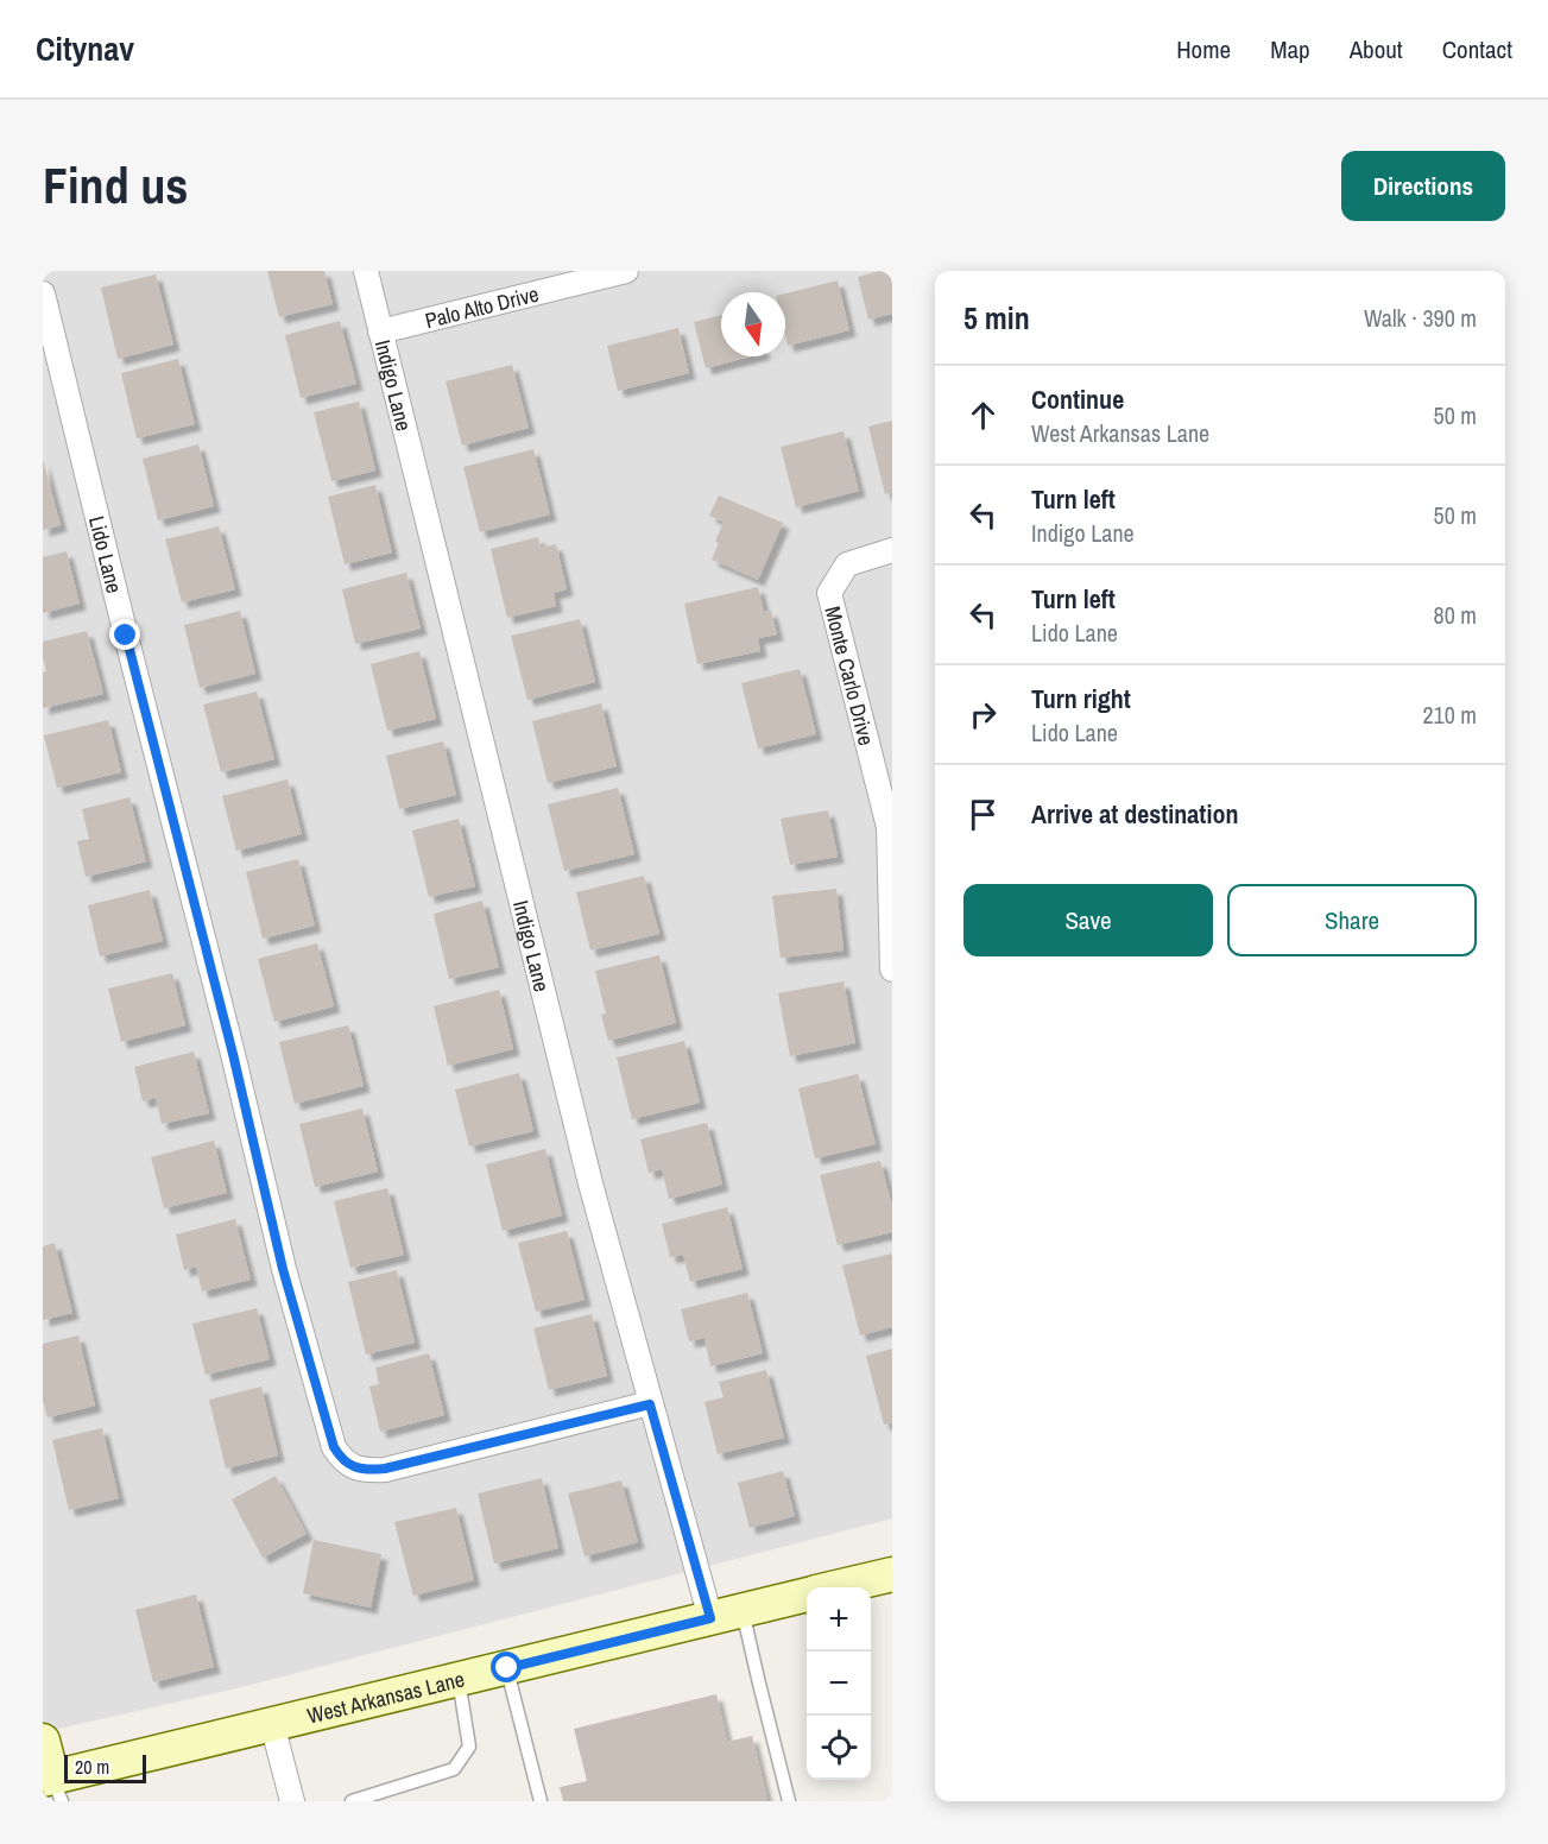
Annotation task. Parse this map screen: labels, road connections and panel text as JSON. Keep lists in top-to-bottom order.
{
  "streets": {
    "main road": ["West Arkansas Lane"],
    "street": [
      "Palo Alto Drive",
      "Indigo Lane",
      "Lido Lane",
      "Monte Carlo Drive"
    ]
  },
  "crossings": [
    ["Palo Alto Drive", "Indigo Lane"],
    ["Indigo Lane", "Lido Lane"],
    ["Indigo Lane", "West Arkansas Lane"]
  ],
  "scale_bar": "20 m",
  "north": "bottom",
  "page": {
    "header": "Citynav",
    "nav": [
      "Home",
      "Map",
      "About",
      "Contact"
    ],
    "buttons": [
      "Directions",
      ["Save", "Share"]
    ],
    "title": "Find us",
    "heading": ["5 min", "Walk · 390 m"],
    "list": [
      ["Continue", "West Arkansas Lane", "50 m"],
      ["Turn left", "Indigo Lane", "50 m"],
      ["Turn left", "Lido Lane", "80 m"],
      ["Turn right", "Lido Lane", "210 m"],
      "Arrive at destination"
    ],
    "map_buttons": ["+", "−"],
    "scale": "20 m"
  }
}
